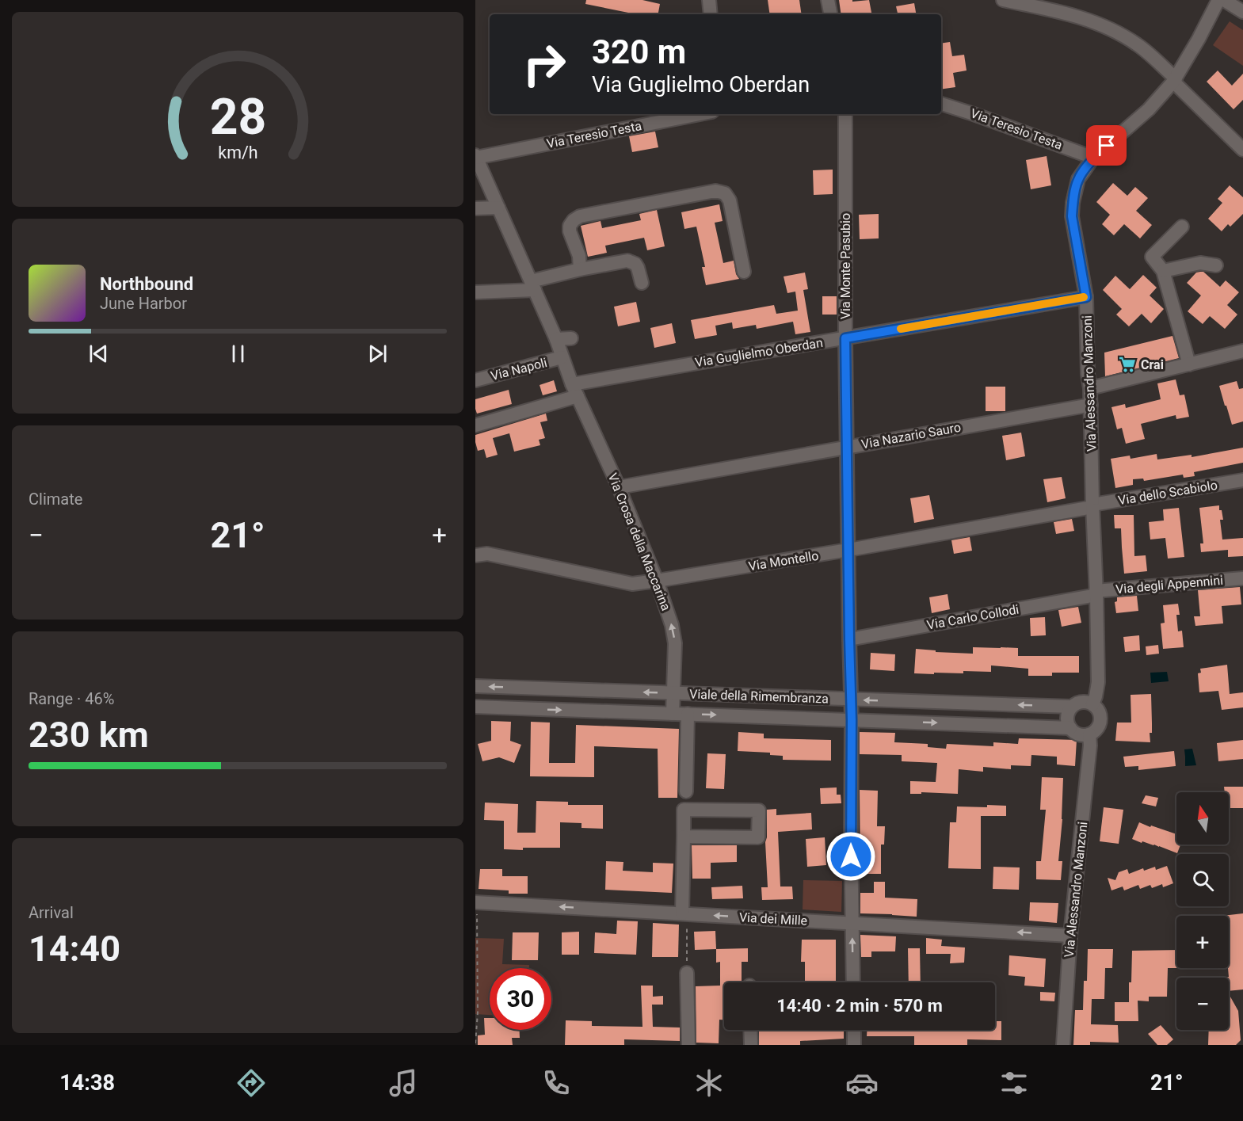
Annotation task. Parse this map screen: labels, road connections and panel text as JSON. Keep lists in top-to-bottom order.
{
  "streets": {
    "street": [
      "Via Teresio Testa",
      "Via Monte Pasubio",
      "Via Guglielmo Oberdan",
      "Via Napoli",
      "Via Alessandro Manzoni",
      "Via Nazario Sauro",
      "Via dello Scabiolo",
      "Via Crosa della Maccarina",
      "Via Montello",
      "Via degli Appennini",
      "Via Carlo Collodi",
      "Viale della Rimembranza",
      "Via dei Mille"
    ]
  },
  "crossings": [
    ["Via Teresio Testa", "Via Alessandro Manzoni"],
    ["Via Teresio Testa", "Via Crosa della Maccarina"],
    ["Via Monte Pasubio", "Via Guglielmo Oberdan"],
    ["Via Monte Pasubio", "Via Nazario Sauro"],
    ["Via Monte Pasubio", "Via Montello"],
    ["Via Monte Pasubio", "Via Carlo Collodi"],
    ["Via Monte Pasubio", "Viale della Rimembranza"],
    ["Via Monte Pasubio", "Via dei Mille"],
    ["Via Guglielmo Oberdan", "Via Alessandro Manzoni"],
    ["Via Guglielmo Oberdan", "Via Crosa della Maccarina"],
    ["Via Napoli", "Via Crosa della Maccarina"],
    ["Via Alessandro Manzoni", "Via Nazario Sauro"],
    ["Via Alessandro Manzoni", "Via dello Scabiolo"],
    ["Via Alessandro Manzoni", "Via Montello"],
    ["Via Alessandro Manzoni", "Via degli Appennini"],
    ["Via Alessandro Manzoni", "Via Carlo Collodi"],
    ["Via Alessandro Manzoni", "Viale della Rimembranza"],
    ["Via Alessandro Manzoni", "Via dei Mille"],
    ["Via Nazario Sauro", "Via Crosa della Maccarina"],
    ["Via dello Scabiolo", "Via Montello"],
    ["Via Crosa della Maccarina", "Via Montello"],
    ["Via Crosa della Maccarina", "Viale della Rimembranza"],
    ["Via degli Appennini", "Via Carlo Collodi"]
  ],
  "one_way": ["Via dei Mille"],
  "places": {
    "supermarket": ["Crai"]
  },
  "north": "top",
  "page": {
    "turn": ["320 m", "Via Guglielmo Oberdan"],
    "song": ["Northbound", "June Harbor"],
    "tile": [
      "Climate",
      ["Range · 46%", "230 km"],
      ["Arrival", "14:40"]
    ],
    "heat": ["−", "21°", "+"],
    "map_buttons": ["+", "−"],
    "limit": "30",
    "trip": "14:40 · 2 min · 570 m",
    "tabs": ["14:38", "21°"],
    "gauge": ["28", "km/h"]
  }
}
